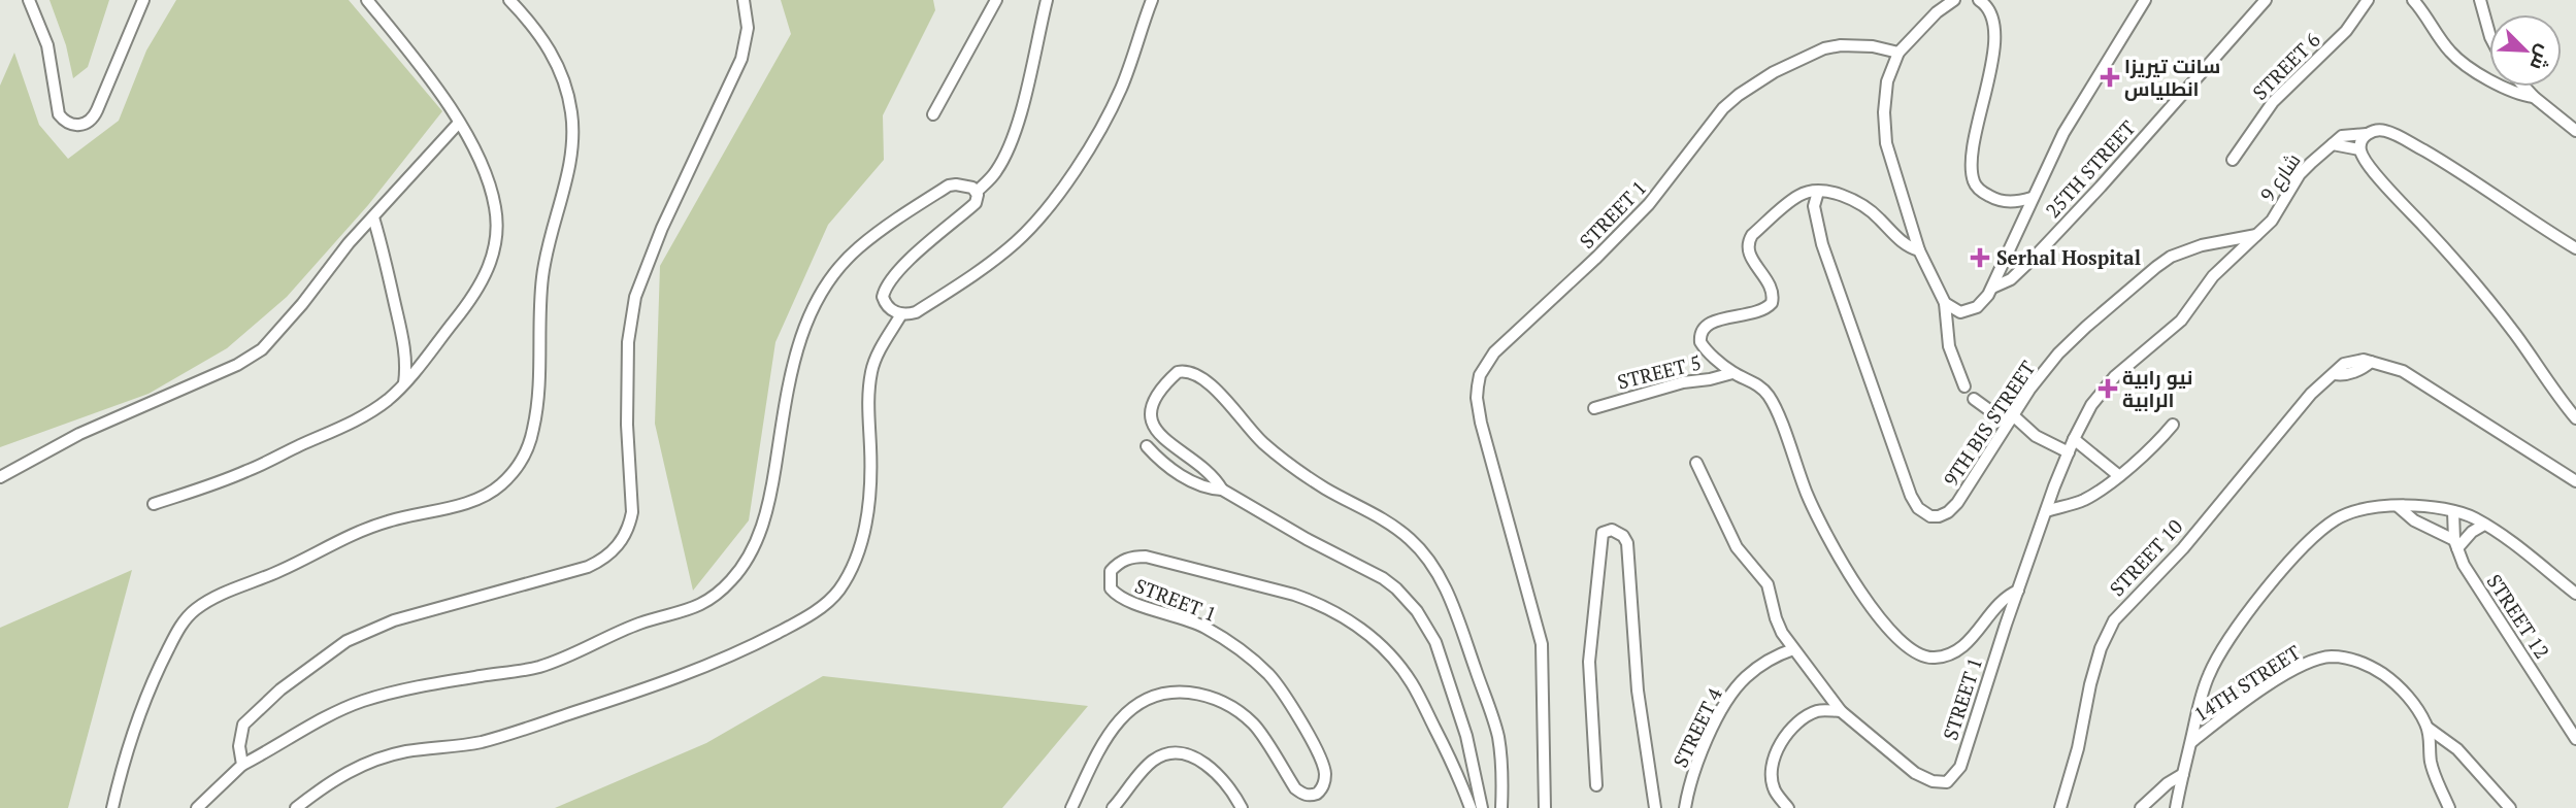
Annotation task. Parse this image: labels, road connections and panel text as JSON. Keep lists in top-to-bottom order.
{
  "streets": {
    "street": [
      "STREET 6",
      "25TH STREET",
      "شارع 9",
      "STREET 1",
      "STREET 5",
      "9TH BIS STREET",
      "STREET 10",
      "STREET 12",
      "14TH STREET",
      "STREET 4"
    ]
  },
  "crossings": [
    ["شارع 9", "STREET 1"],
    ["شارع 9", "9TH BIS STREET"],
    ["STREET 1", "STREET 5"],
    ["STREET 1", "9TH BIS STREET"]
  ],
  "places": {
    "health": ["سانت تيريزا انطلياس", "Serhal Hospital", "نيو رابية الرابية"]
  },
  "north": "bottom right"
}
